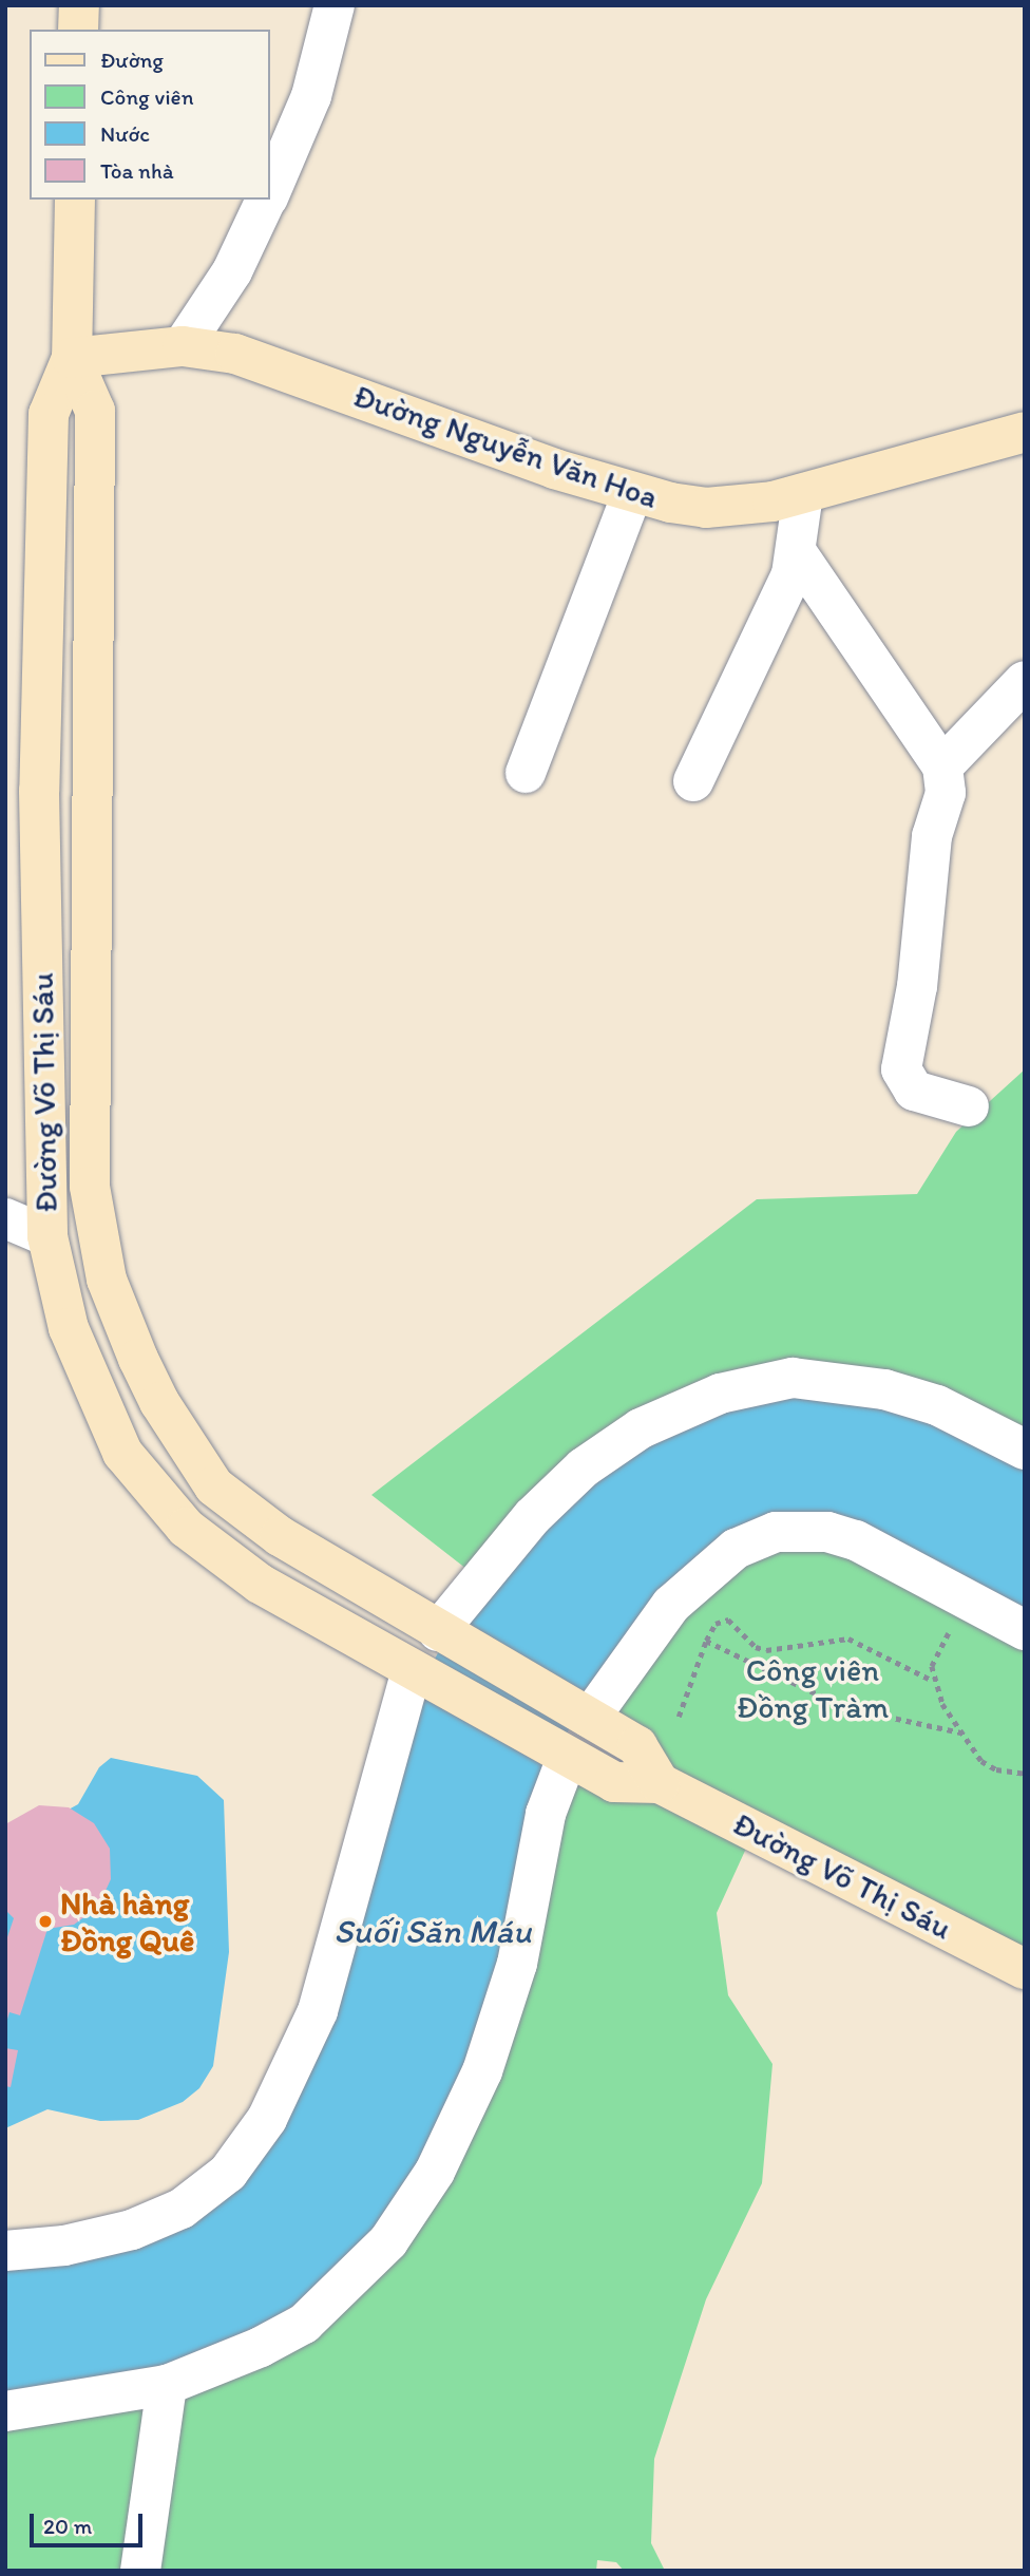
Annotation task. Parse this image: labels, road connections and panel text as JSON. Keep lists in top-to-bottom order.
{
  "streets": {
    "main road": ["Đường Nguyễn Văn Hoa", "Đường Võ Thị Sáu"]
  },
  "crossings": [
    ["Đường Nguyễn Văn Hoa", "Đường Võ Thị Sáu"]
  ],
  "water": ["Suối Săn Máu"],
  "parks": ["Công viên Đồng Tràm"],
  "places": ["Nhà hàng Đồng Quê"],
  "legend": [
    "Đường",
    "Công viên",
    "Nước",
    "Tòa nhà"
  ],
  "scale_bar": "20 m"
}
